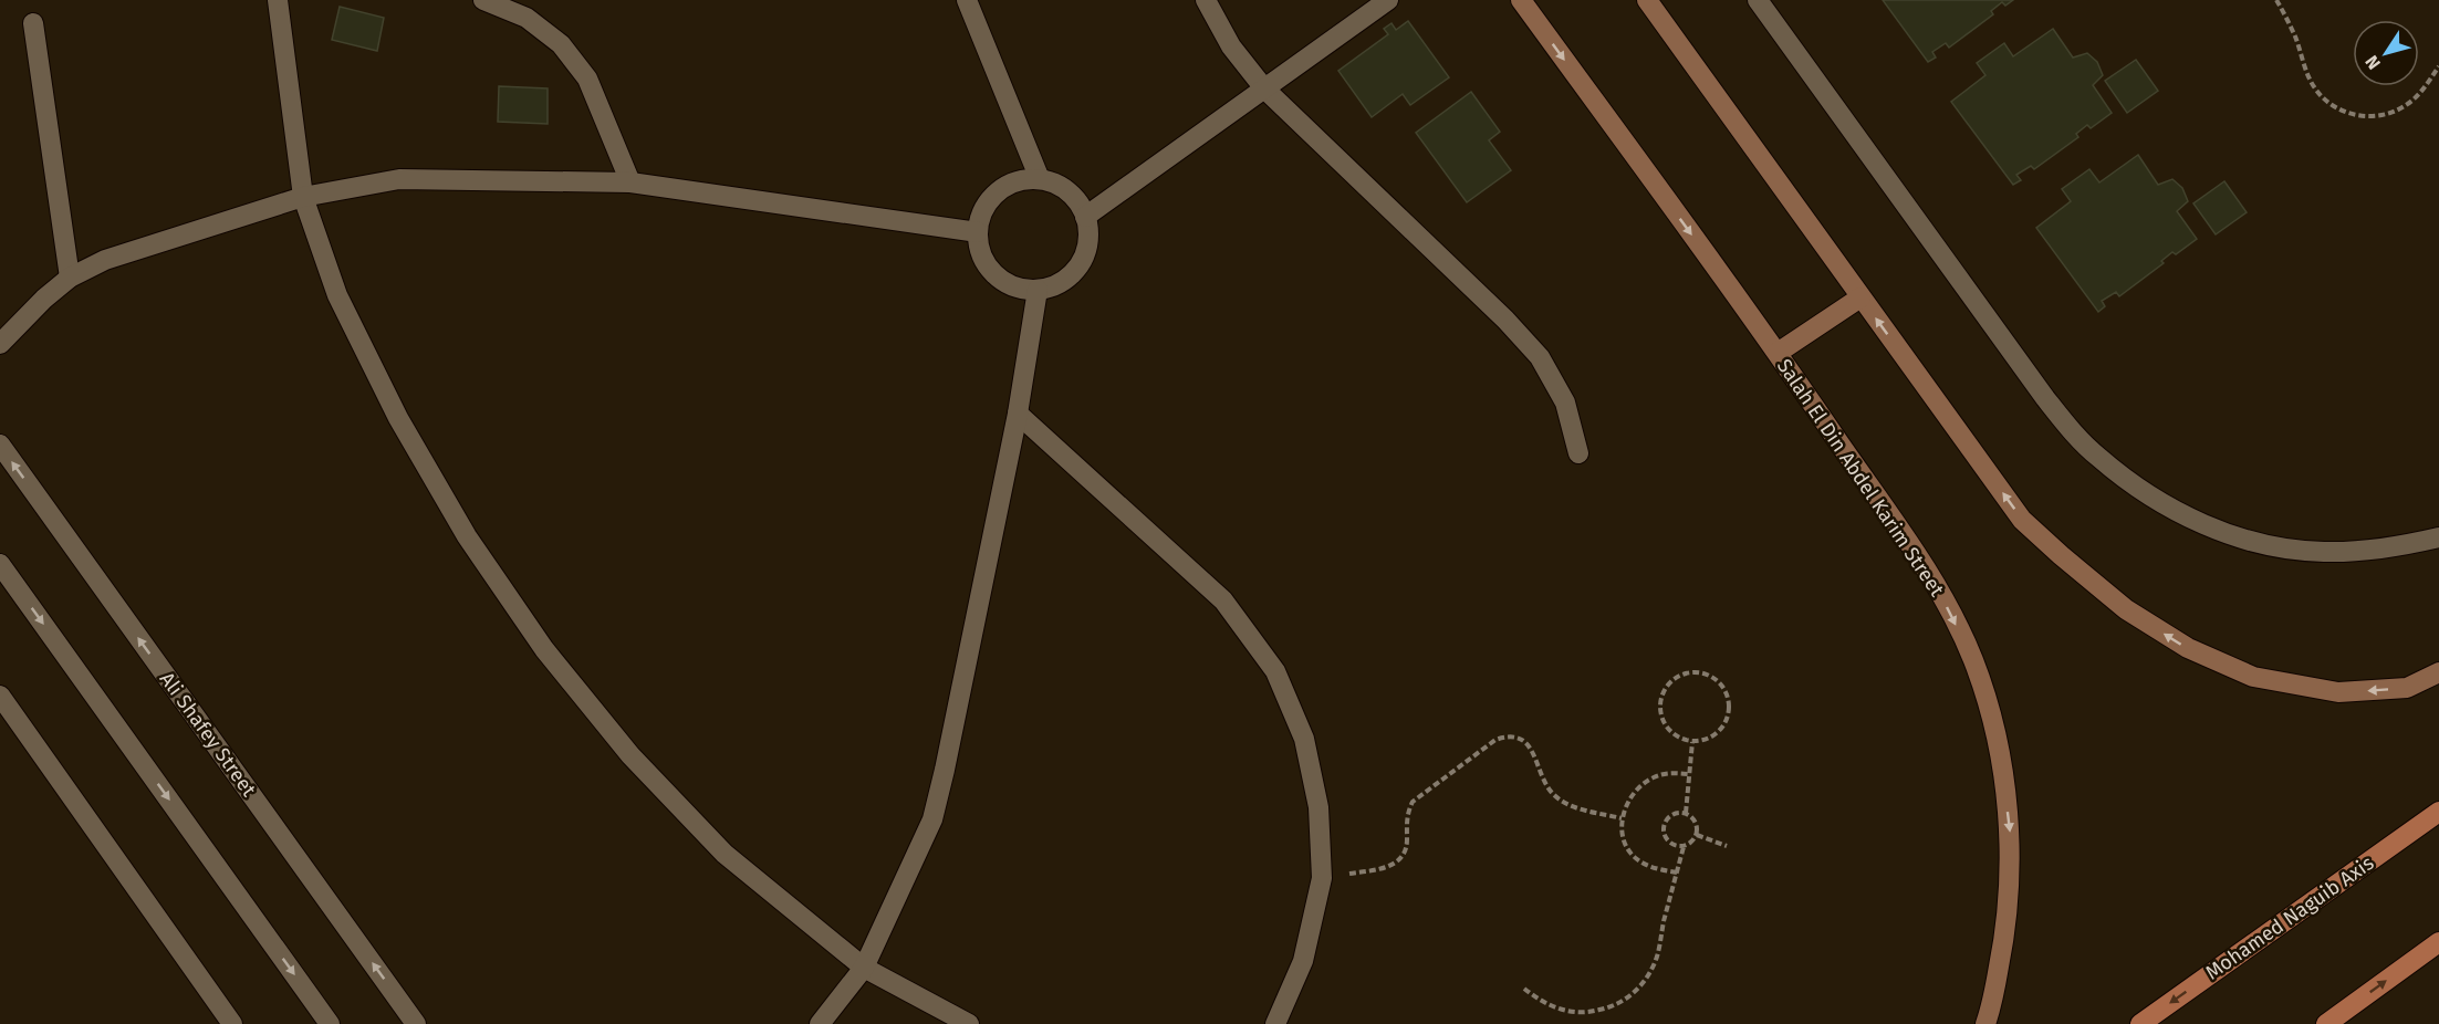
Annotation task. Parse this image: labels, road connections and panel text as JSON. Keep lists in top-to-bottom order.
{
  "streets": {
    "main road": ["Salah El Din Abdel Karim Street", "Mohamed Naguib Axis"],
    "street": ["Ali Shafey Street"]
  },
  "north": "bottom left"
}
